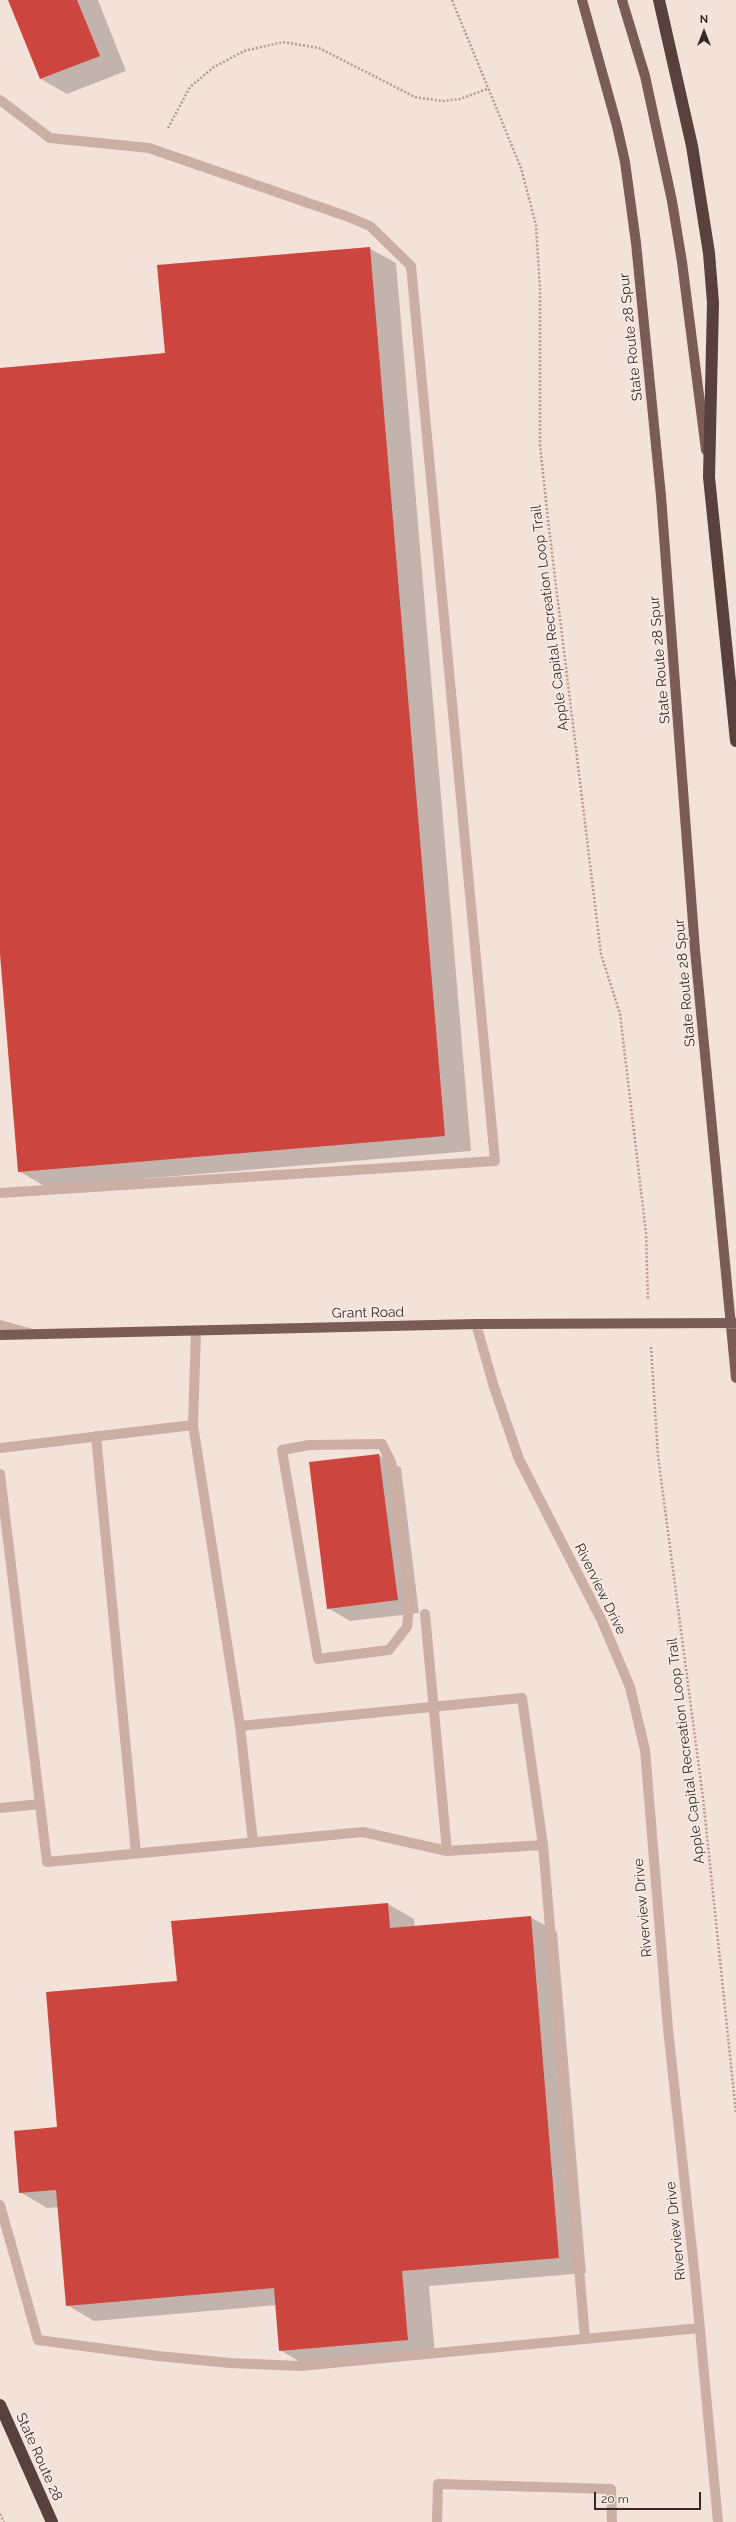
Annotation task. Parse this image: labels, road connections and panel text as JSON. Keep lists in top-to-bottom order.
{
  "streets": {
    "highway": ["State Route 28"],
    "main road": ["State Route 28 Spur", "Grant Road"],
    "street": ["Riverview Drive"],
    "path": ["Apple Capital Recreation Loop Trail"]
  },
  "crossings": [
    ["State Route 28 Spur", "Grant Road"],
    ["Grant Road", "Riverview Drive"]
  ],
  "scale_bar": "20 m",
  "north": "top"
}
